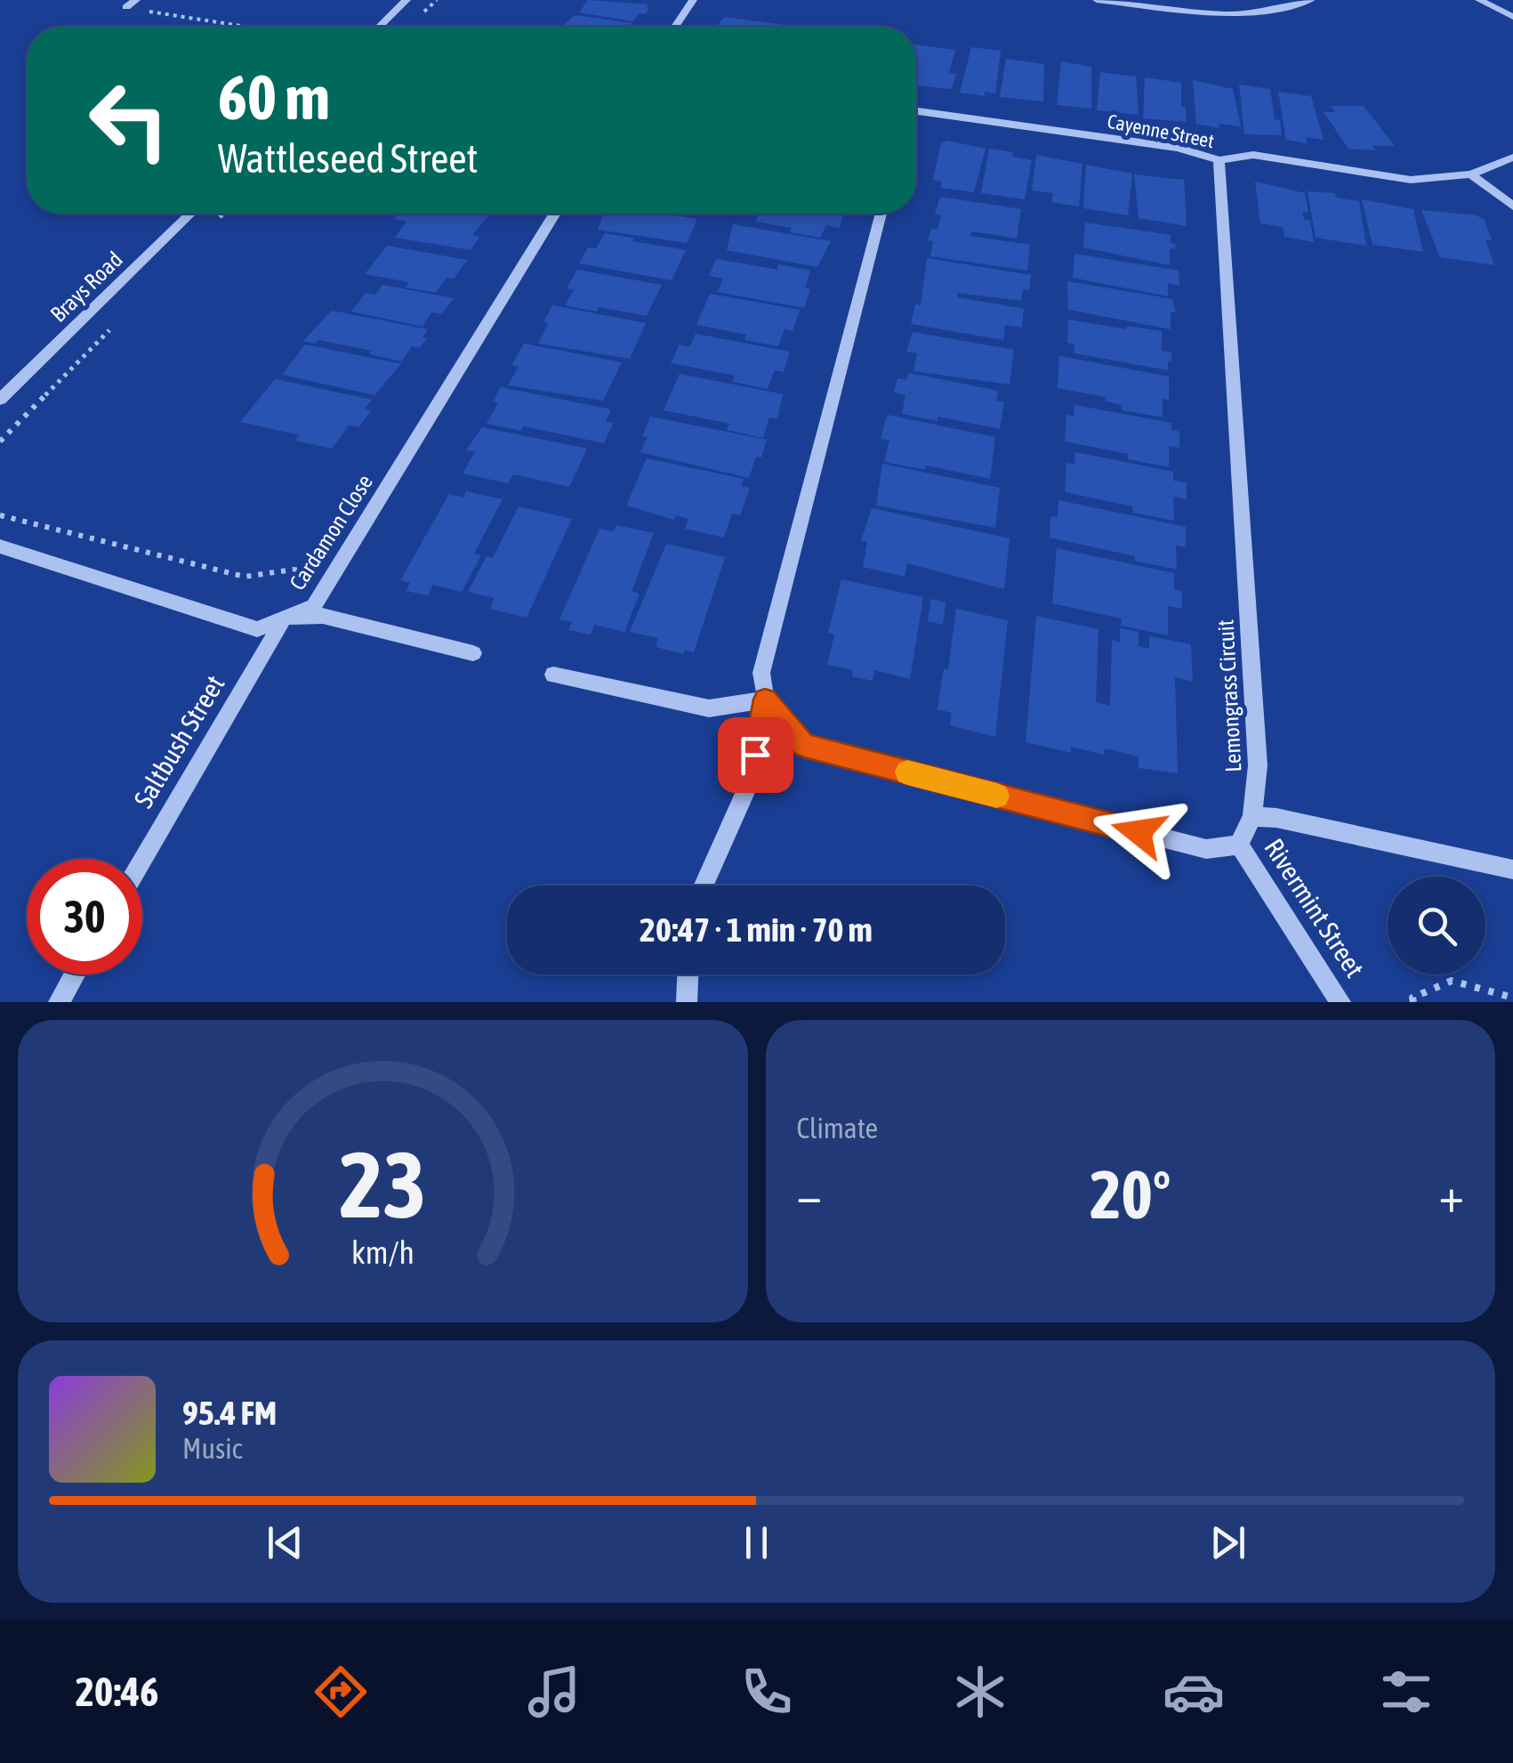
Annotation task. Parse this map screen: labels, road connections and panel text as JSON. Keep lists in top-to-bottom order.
{
  "streets": {
    "street": [
      "Cayenne Street",
      "Brays Road",
      "Cardamon Close",
      "Lemongrass Circuit",
      "Saltbush Street",
      "Rivermint Street"
    ]
  },
  "crossings": [
    ["Cayenne Street", "Lemongrass Circuit"],
    ["Cardamon Close", "Saltbush Street"],
    ["Lemongrass Circuit", "Rivermint Street"]
  ],
  "page": {
    "turn": ["60 m", "Wattleseed Street"],
    "limit": "30",
    "trip": "20:47 · 1 min · 70 m",
    "tile": "Climate",
    "heat": ["−", "20°", "+"],
    "song": ["95.4 FM", "Music"],
    "tabs": "20:46",
    "gauge": ["23", "km/h"]
  }
}
